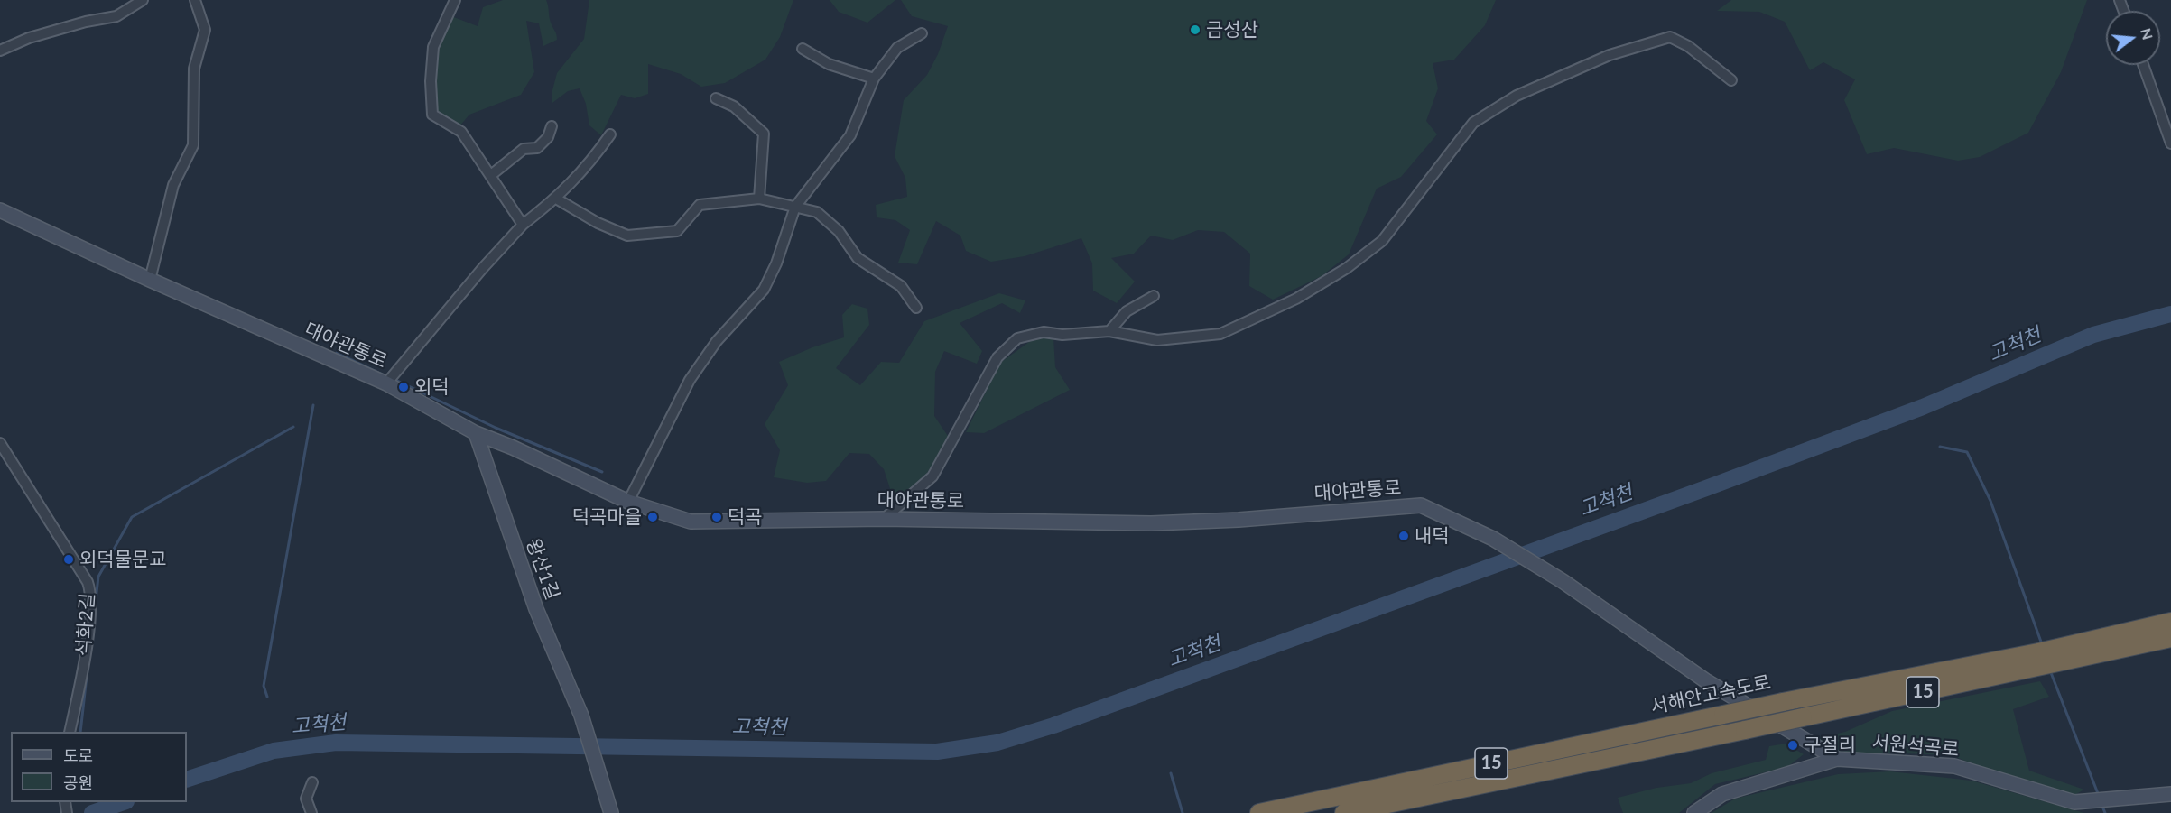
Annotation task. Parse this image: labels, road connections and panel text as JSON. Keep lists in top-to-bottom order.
{
  "streets": {
    "highway": ["15", "서해안고속도로"],
    "main road": ["대야관통로", "왕산1길", "서원석곡로"],
    "street": ["석화2길"]
  },
  "crossings": [
    ["대야관통로", "왕산1길"],
    ["대야관통로", "서원석곡로"]
  ],
  "water": ["고척천"],
  "places": [
    "금성산",
    "외덕",
    "덕곡마을",
    "덕곡",
    "내덕",
    "외덕물문교",
    "구절리"
  ],
  "legend": ["도로", "공원"],
  "north": "right"
}
